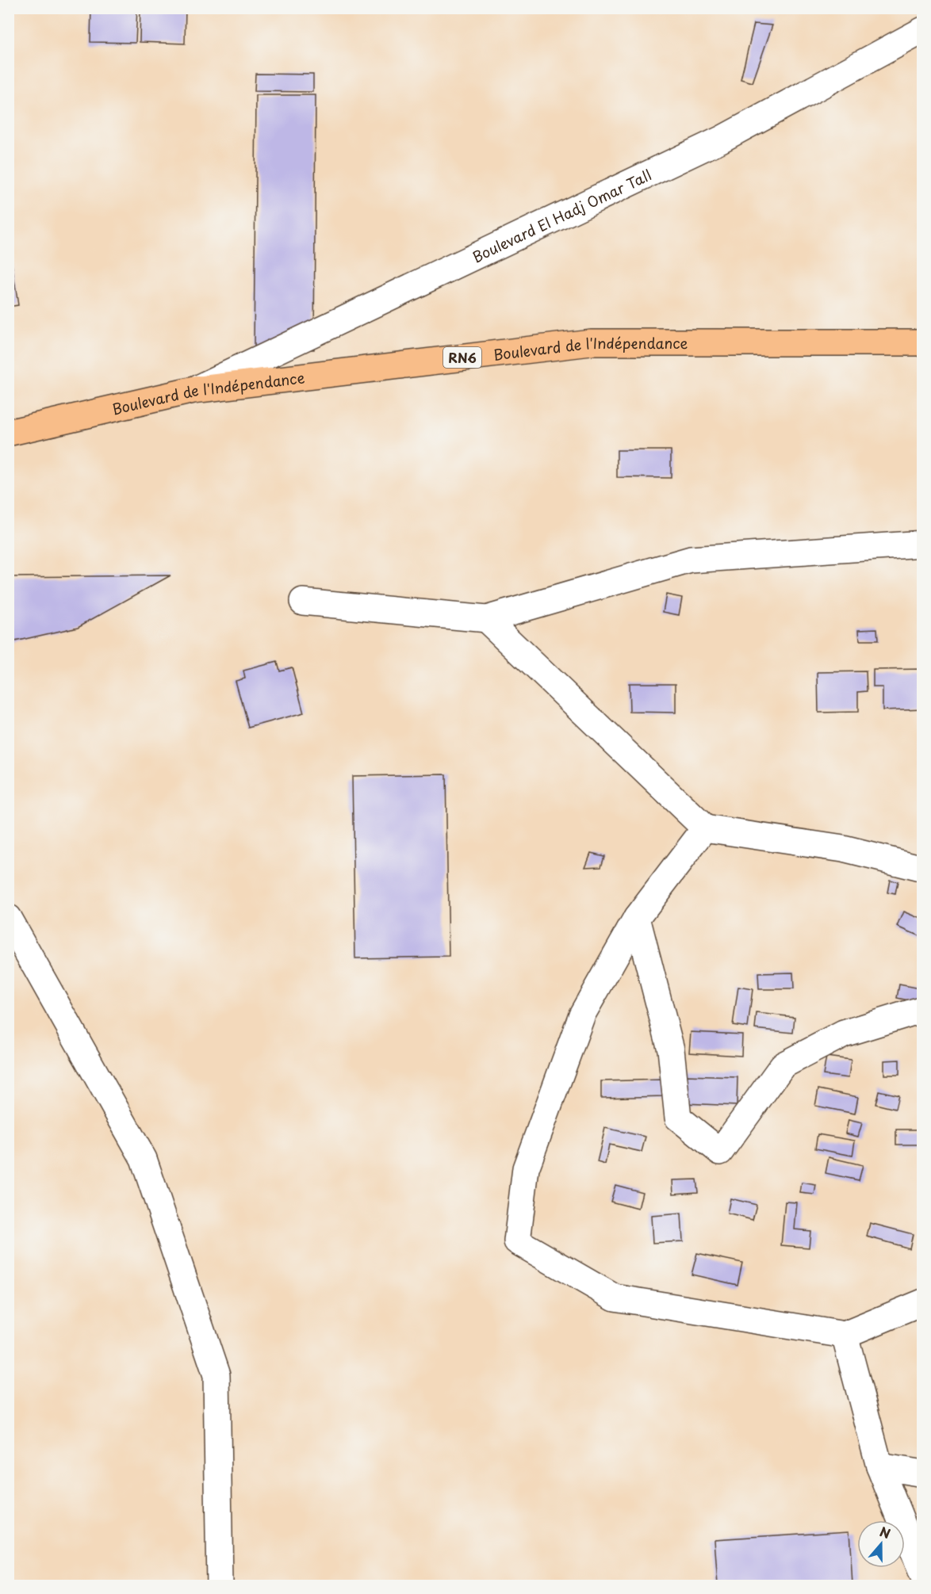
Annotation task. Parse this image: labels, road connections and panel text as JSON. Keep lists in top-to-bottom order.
{
  "streets": {
    "highway": ["Boulevard de l'Indépendance", "RN6"],
    "street": ["Boulevard El Hadj Omar Tall"]
  },
  "crossings": [
    ["Boulevard El Hadj Omar Tall", "Boulevard de l'Indépendance"]
  ],
  "north": "top"
}
